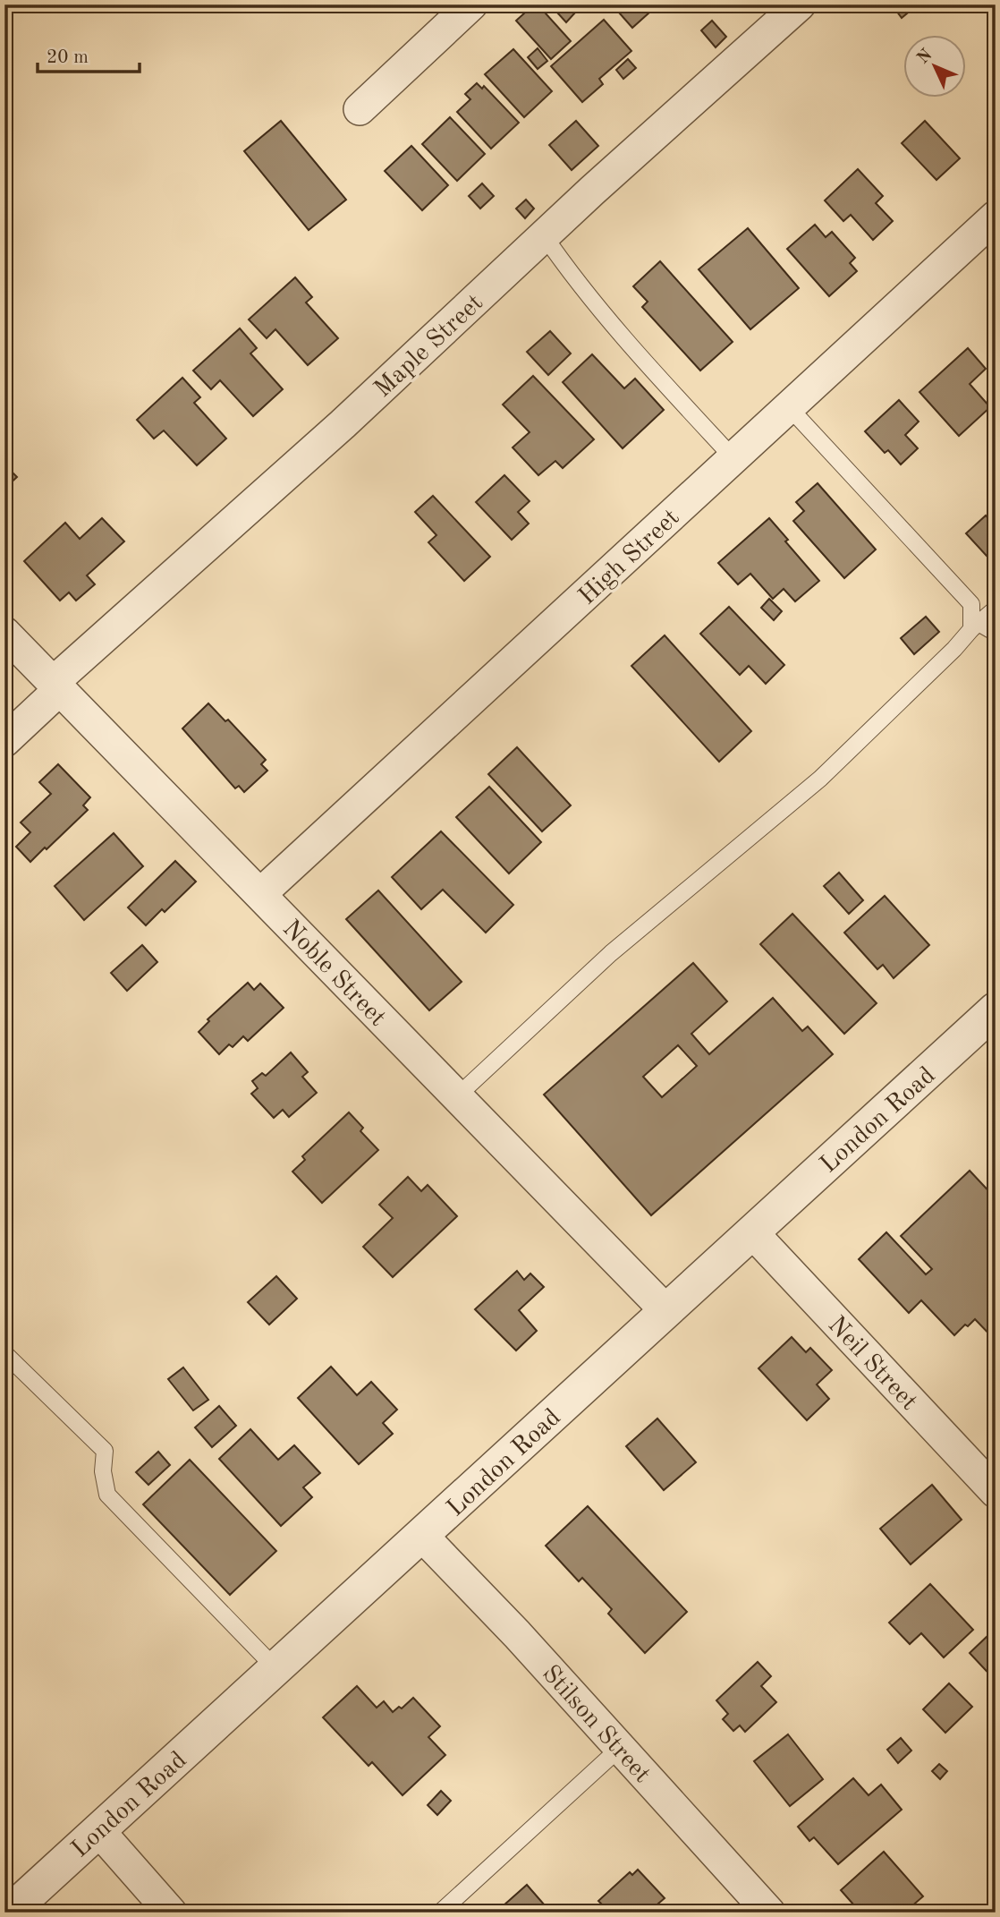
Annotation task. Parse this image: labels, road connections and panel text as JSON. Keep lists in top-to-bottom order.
{
  "streets": {
    "street": [
      "Maple Street",
      "High Street",
      "Noble Street",
      "London Road",
      "Neil Street",
      "Stilson Street"
    ]
  },
  "crossings": [
    ["Maple Street", "Noble Street"],
    ["High Street", "Noble Street"],
    ["Noble Street", "London Road"],
    ["London Road", "Neil Street"],
    ["London Road", "Stilson Street"]
  ],
  "scale_bar": "20 m",
  "north": "top left"
}
